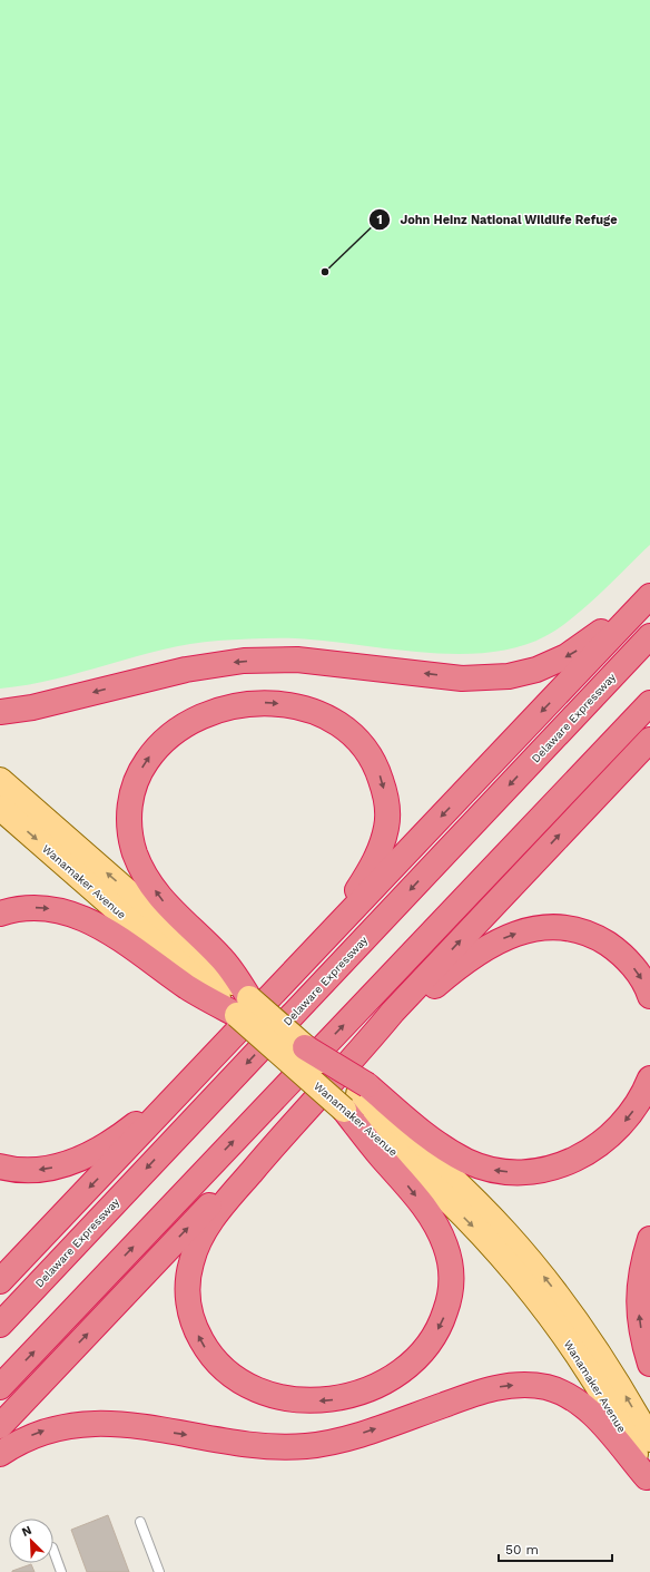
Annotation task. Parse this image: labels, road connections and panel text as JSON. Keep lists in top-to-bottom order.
{
  "streets": {
    "highway": ["Delaware Expressway"],
    "main road": ["Wanamaker Avenue"]
  },
  "places": ["John Heinz National Wildlife Refuge"],
  "scale_bar": "50 m",
  "north": "top left"
}
